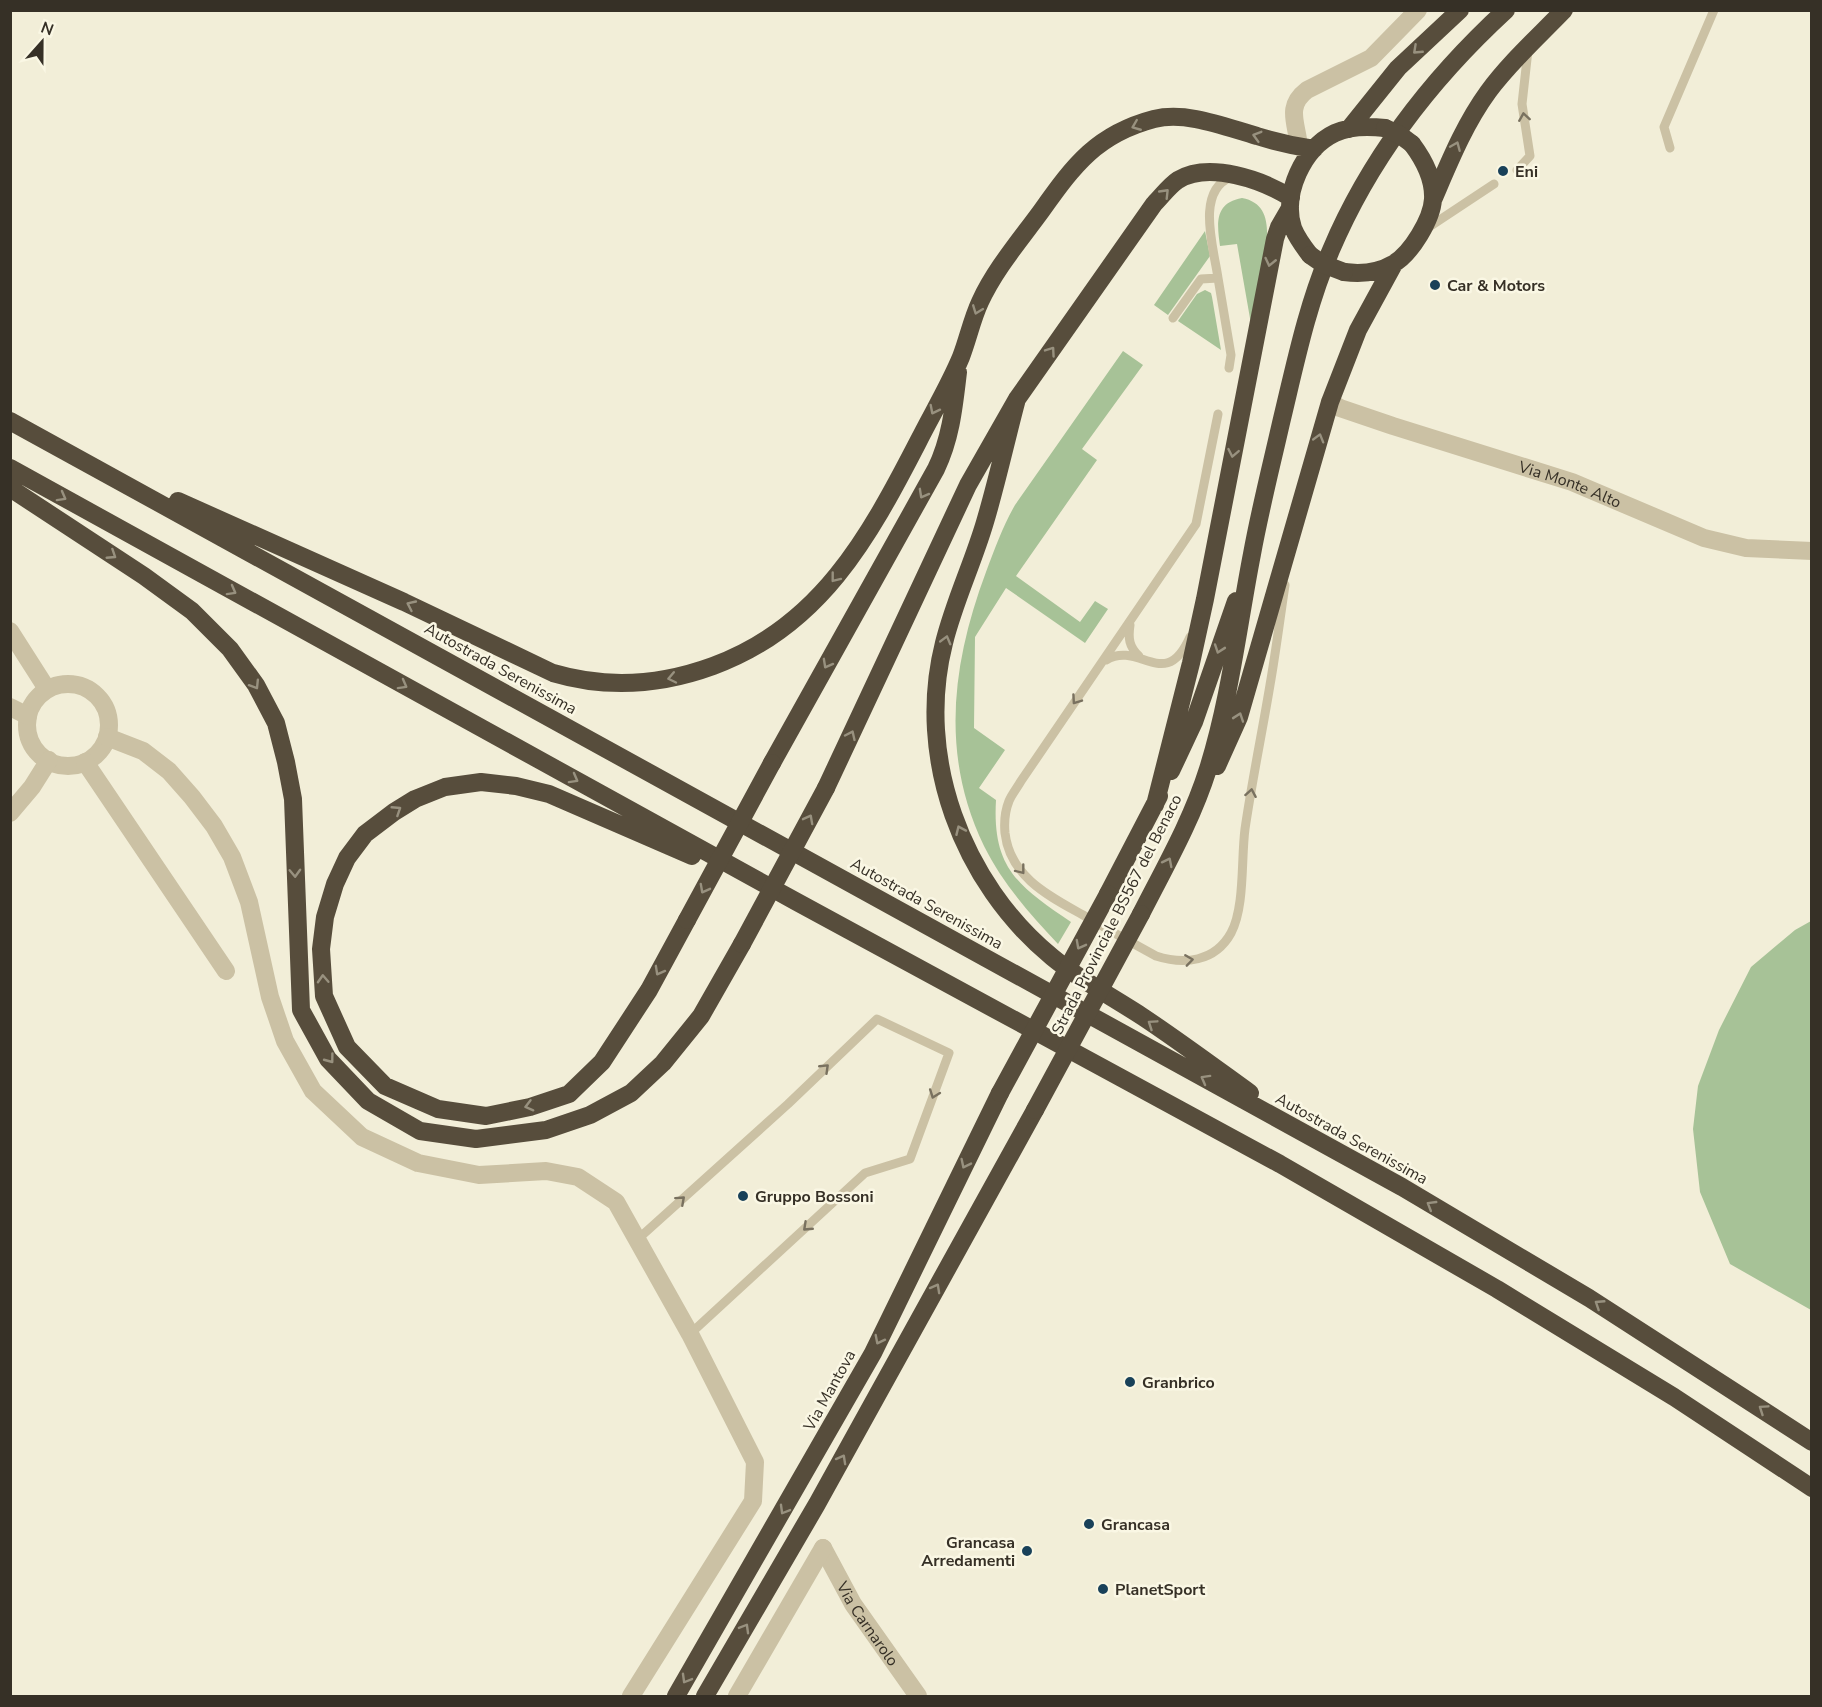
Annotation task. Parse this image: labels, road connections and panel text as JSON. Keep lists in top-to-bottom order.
{
  "streets": {
    "highway": ["Autostrada Serenissima", "Strada Provinciale BS567 del Benaco", "Via Mantova"],
    "street": ["Via Monte Alto", "Via Carnarolo"]
  },
  "crossings": [
    ["Strada Provinciale BS567 del Benaco", "Via Mantova"]
  ],
  "one_way": ["Via Mantova"],
  "places": [
    "Eni",
    "Car & Motors",
    "Gruppo Bossoni",
    "Granbrico",
    "Grancasa",
    "Grancasa Arredamenti",
    "PlanetSport"
  ],
  "north": "top"
}
